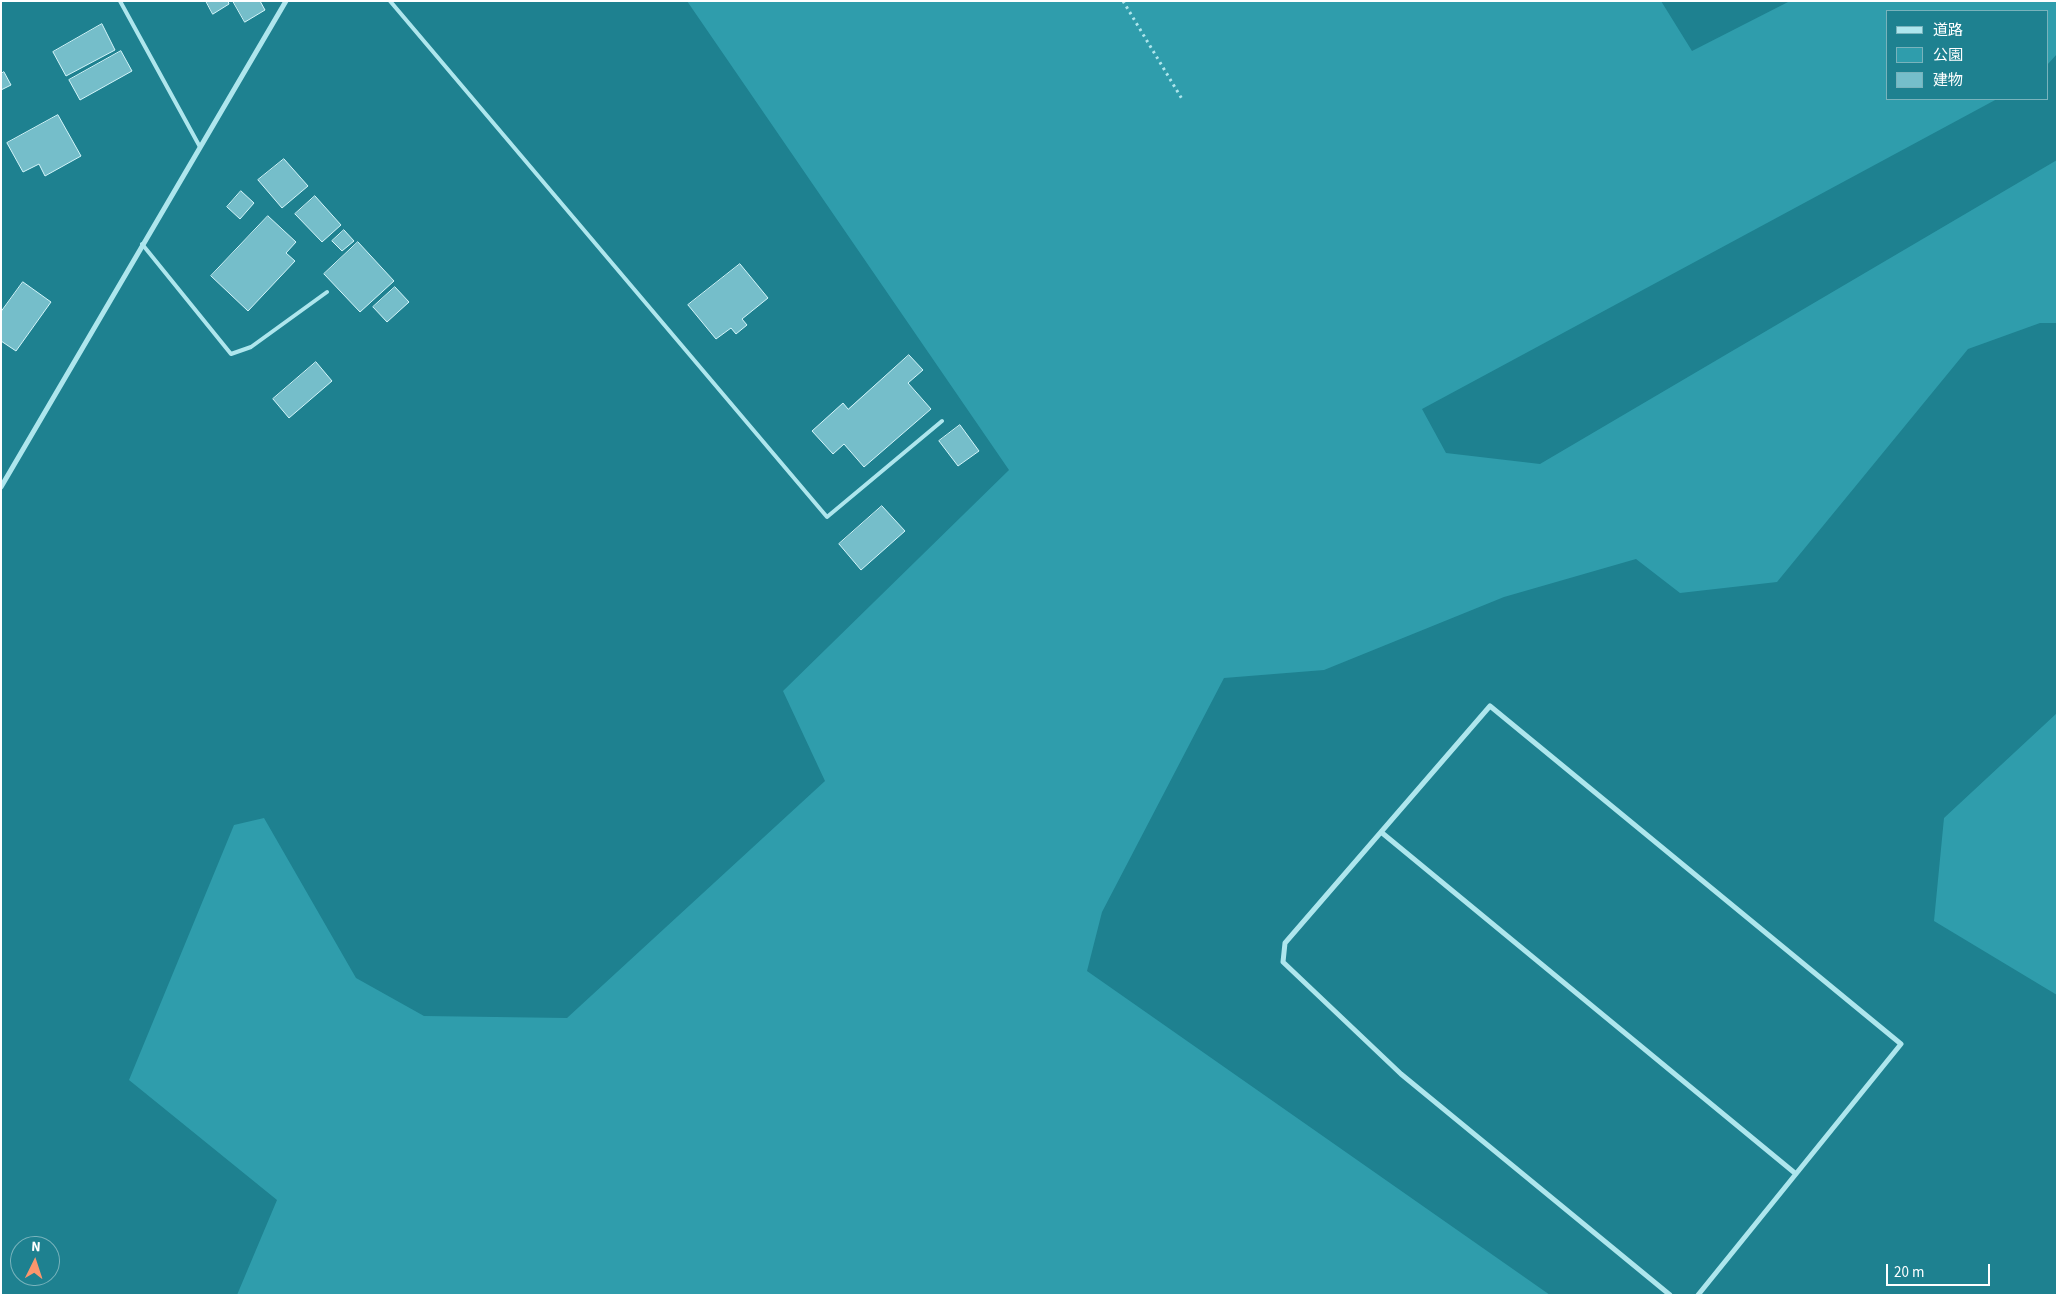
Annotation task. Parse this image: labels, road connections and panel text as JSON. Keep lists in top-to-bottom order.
{
  "legend": ["道路", "公園", "建物"],
  "scale_bar": "20 m",
  "north": "top"
}
